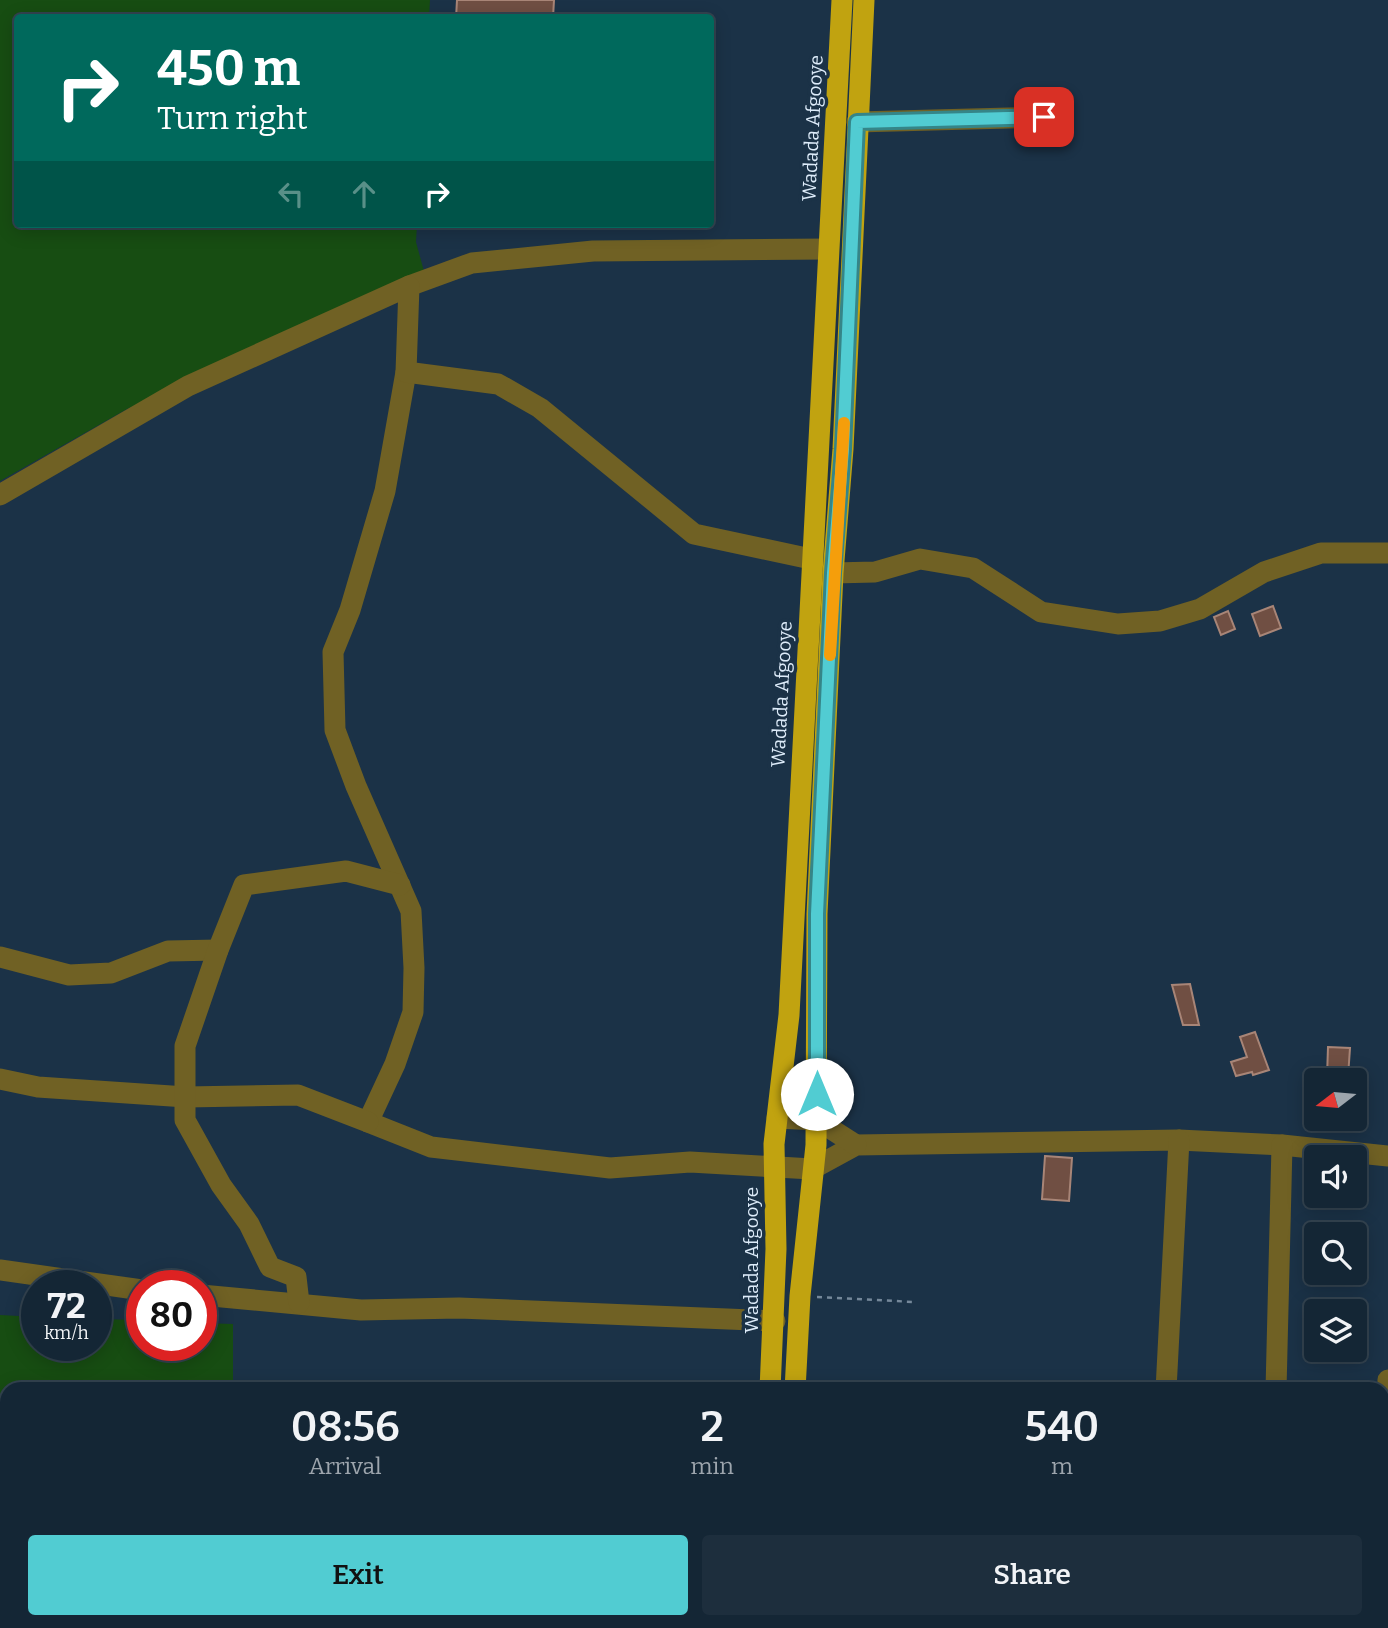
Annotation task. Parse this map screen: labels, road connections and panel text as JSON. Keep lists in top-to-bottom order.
{
  "streets": {
    "highway": ["Wadada Afgooye"]
  },
  "north": "left",
  "page": {
    "turn": ["450 m", "Turn right"],
    "speed": "72 km/h",
    "limit": "80",
    "eta": [
      "08:56",
      "Arrival",
      "2",
      "min",
      "540",
      "m"
    ],
    "buttons": ["Exit", "Share"]
  }
}
